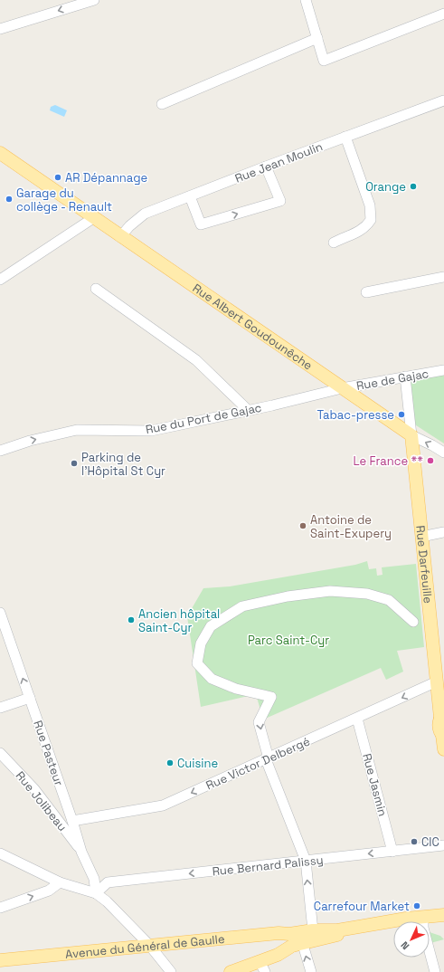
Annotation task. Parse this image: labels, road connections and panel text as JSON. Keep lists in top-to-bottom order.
{
  "streets": {
    "main road": ["Rue Albert Goudounêche", "Rue Darfeuille", "Avenue du Général de Gaulle"],
    "street": [
      "Rue Jean Moulin",
      "Rue de Gajac",
      "Rue du Port de Gajac",
      "Rue Pasteur",
      "Rue Victor Delbergé",
      "Rue Jasmin",
      "Rue Jolibeau",
      "Rue Bernard Palissy"
    ]
  },
  "crossings": [
    ["Rue Jean Moulin", "Rue Albert Goudounêche"],
    ["Rue Albert Goudounêche", "Rue de Gajac"],
    ["Rue Albert Goudounêche", "Rue du Port de Gajac"],
    ["Rue Albert Goudounêche", "Rue Darfeuille"],
    ["Rue de Gajac", "Rue du Port de Gajac"],
    ["Rue Darfeuille", "Rue Victor Delbergé"],
    ["Rue Pasteur", "Rue Victor Delbergé"],
    ["Rue Pasteur", "Rue Jolibeau"],
    ["Rue Pasteur", "Rue Bernard Palissy"],
    ["Rue Victor Delbergé", "Rue Jasmin"],
    ["Rue Jasmin", "Rue Bernard Palissy"]
  ],
  "one_way": ["Rue du Port de Gajac", "Rue Victor Delbergé", "Rue Bernard Palissy"],
  "parks": ["Parc Saint-Cyr"],
  "places": [
    "AR Dépannage",
    "Orange",
    "Garage du collège - Renault",
    "Tabac-presse",
    "Le France **",
    "Parking de l'Hôpital St Cyr",
    "Antoine de Saint-Exupery",
    "Ancien hôpital Saint-Cyr",
    "Cuisine",
    "CIC",
    "Carrefour Market"
  ],
  "north": "bottom left"
}
